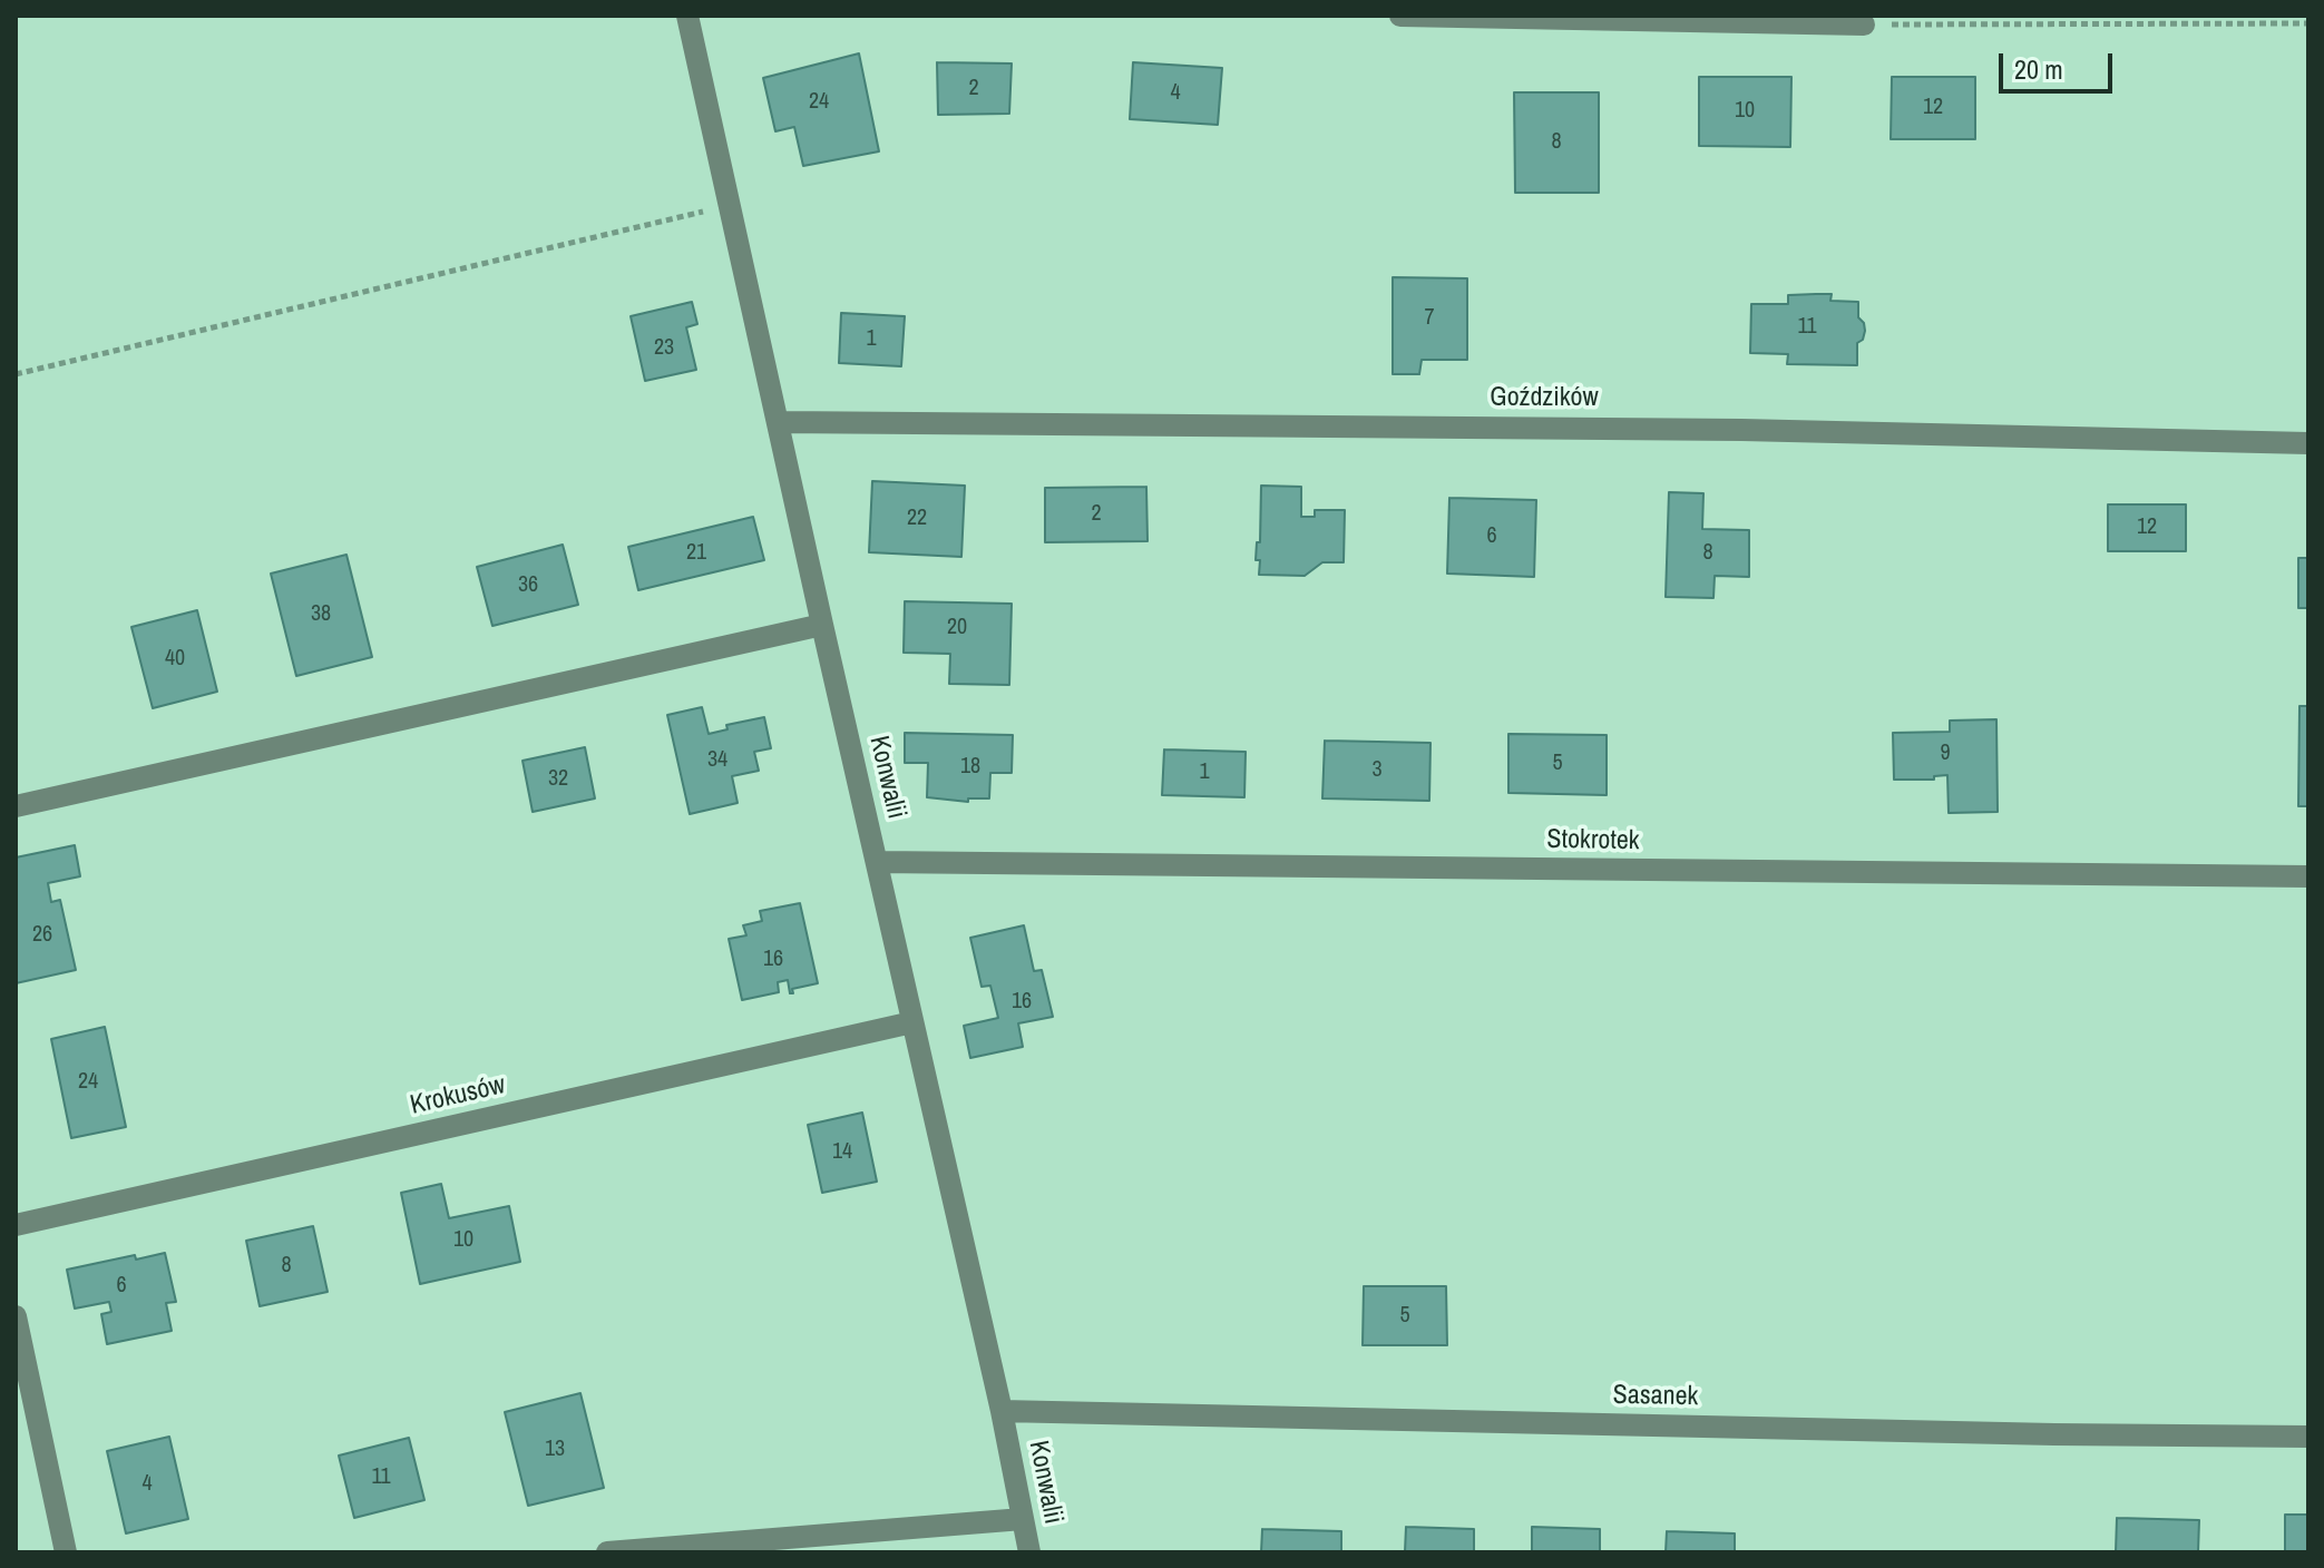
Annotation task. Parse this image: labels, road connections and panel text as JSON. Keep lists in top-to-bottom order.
{
  "streets": {
    "street": [
      "Goździków",
      "Konwalii",
      "Stokrotek",
      "Krokusów",
      "Sasanek"
    ]
  },
  "crossings": [
    ["Goździków", "Konwalii"],
    ["Konwalii", "Stokrotek"],
    ["Konwalii", "Krokusów"],
    ["Konwalii", "Sasanek"]
  ],
  "house_numbers": [
    "2",
    "4",
    "24",
    "12",
    "10",
    "8",
    "7",
    "11",
    "1",
    "23",
    "2",
    "22",
    "12",
    "6",
    "21",
    "8",
    "36",
    "38",
    "20",
    "40",
    "9",
    "34",
    "5",
    "18",
    "3",
    "1",
    "32",
    "26",
    "16",
    "16",
    "24",
    "14",
    "10",
    "8",
    "6",
    "5",
    "13",
    "11",
    "4"
  ],
  "scale_bar": "20 m"
}
